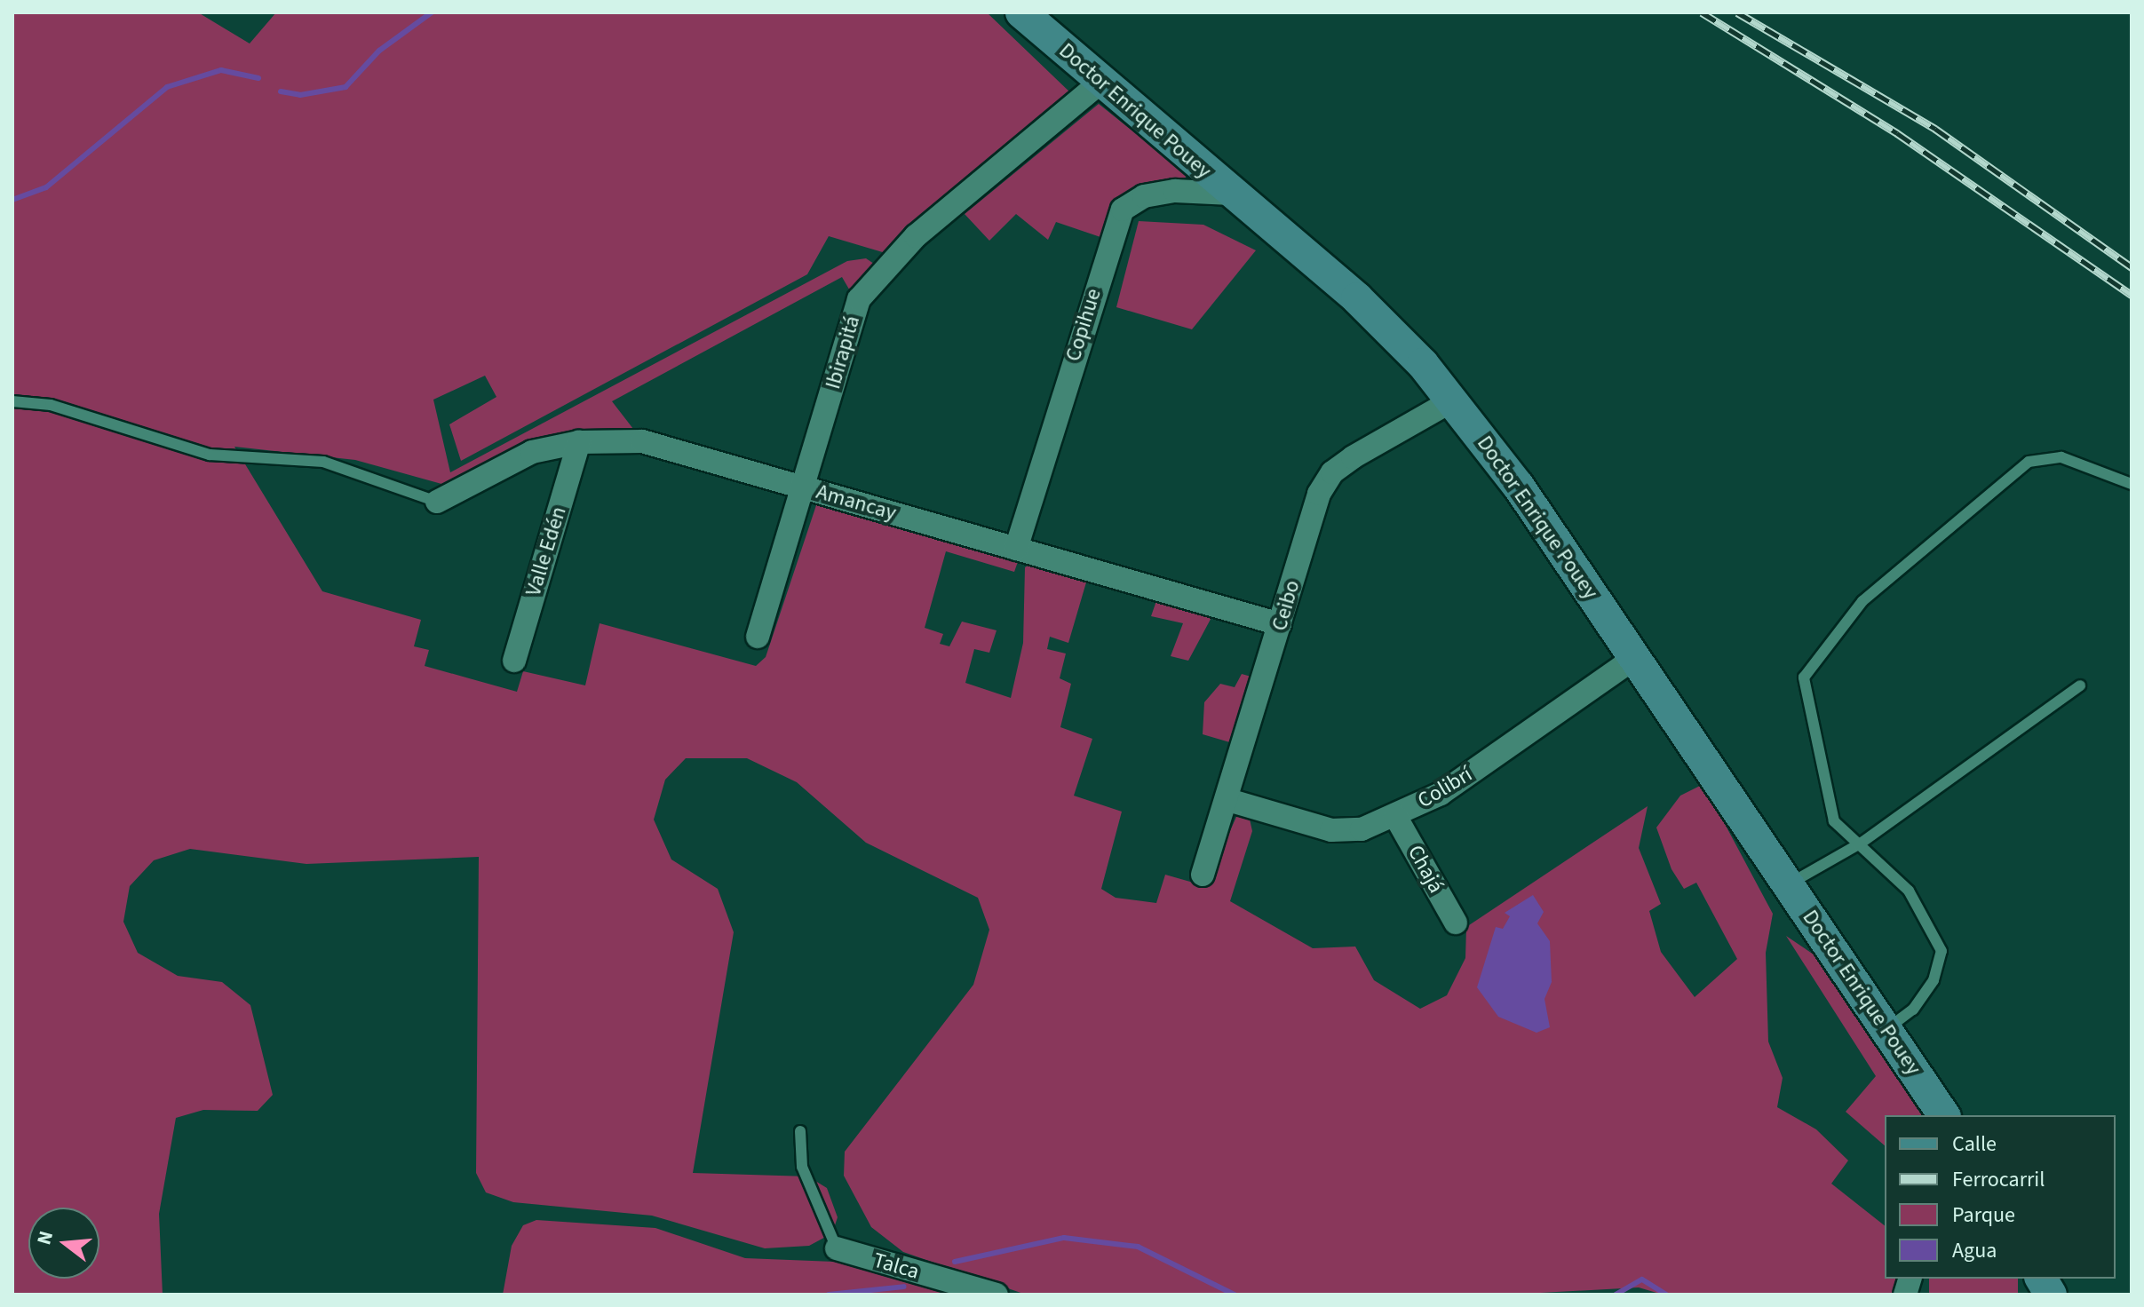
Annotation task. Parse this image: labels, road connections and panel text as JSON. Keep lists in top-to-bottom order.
{
  "streets": {
    "street": [
      "Doctor Enrique Pouey",
      "Copihue",
      "Ibirapitá",
      "Amancay",
      "Valle Edén",
      "Ceibo",
      "Colibrí",
      "Chajá",
      "Talca"
    ]
  },
  "crossings": [
    ["Doctor Enrique Pouey", "Copihue"],
    ["Doctor Enrique Pouey", "Ibirapitá"],
    ["Doctor Enrique Pouey", "Ceibo"],
    ["Doctor Enrique Pouey", "Colibrí"],
    ["Copihue", "Amancay"],
    ["Ibirapitá", "Amancay"],
    ["Amancay", "Valle Edén"],
    ["Amancay", "Ceibo"],
    ["Ceibo", "Colibrí"],
    ["Colibrí", "Chajá"]
  ],
  "legend": [
    "Calle",
    "Ferrocarril",
    "Parque",
    "Agua"
  ],
  "north": "left"
}
